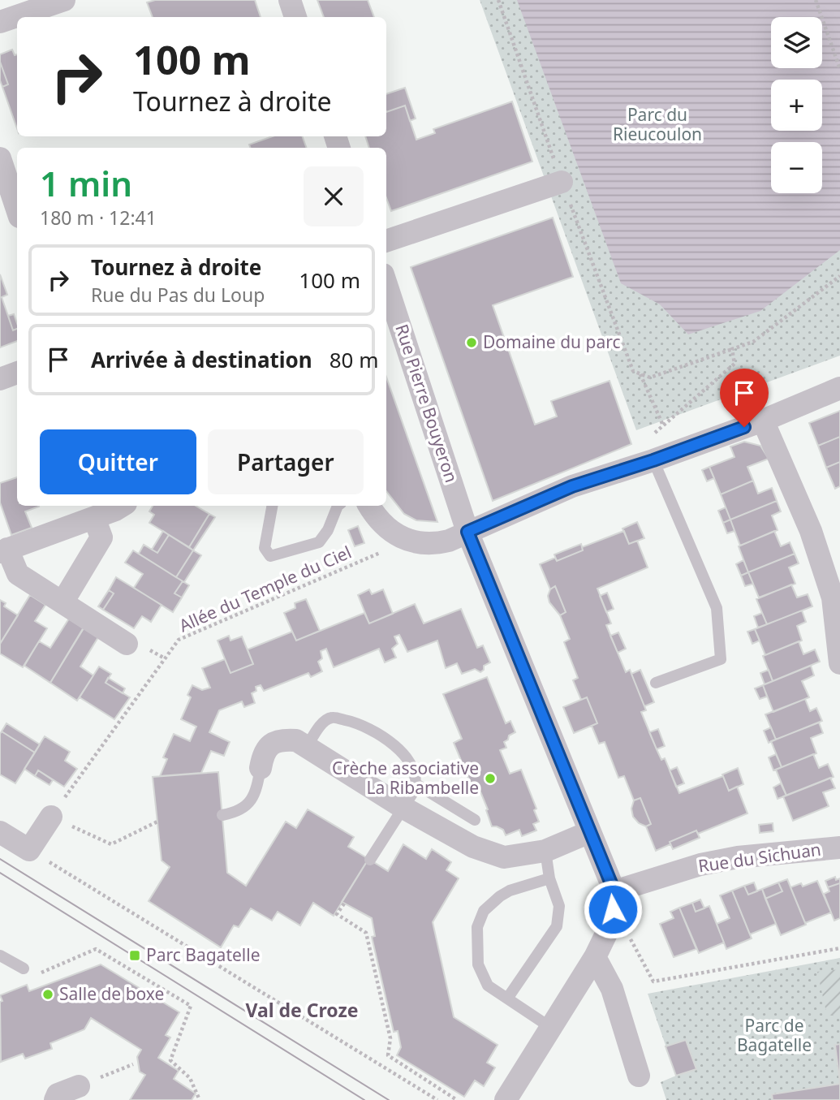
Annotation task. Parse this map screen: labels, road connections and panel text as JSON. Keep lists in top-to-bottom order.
{
  "streets": {
    "street": ["Rue Pierre Bouyeron", "Rue du Sichuan"],
    "path": ["Allée du Temple du Ciel"]
  },
  "crossings": [
    ["Rue Pierre Bouyeron", "Rue du Sichuan"]
  ],
  "districts": ["Val de Croze"],
  "parks": ["Parc du Rieucoulon", "Parc de Bagatelle"],
  "places": {
    "other": ["Domaine du parc", "Crèche associative La Ribambelle", "Salle de boxe"],
    "transit": ["Parc Bagatelle"]
  },
  "page": {
    "map_buttons": ["+", "−"],
    "turn": ["100 m", "Tournez à droite"],
    "heading": ["1 min", "180 m · 12:41"],
    "list": [
      {
        "name": "Tournez à droite",
        "note": "Rue du Pas du Loup",
        "value": "100 m"
      },
      {
        "name": "Arrivée à destination",
        "value": "80 m"
      }
    ],
    "buttons": ["Quitter", "Partager"]
  }
}
